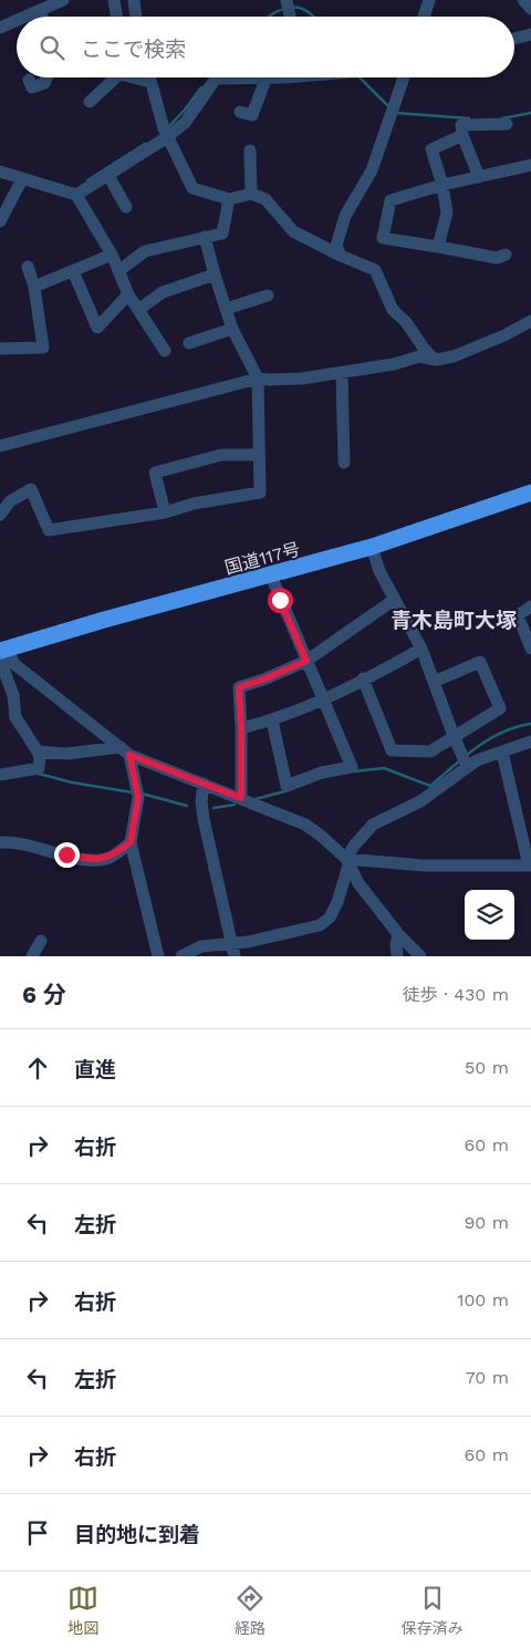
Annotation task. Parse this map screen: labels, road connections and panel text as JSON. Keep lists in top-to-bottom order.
{
  "streets": {
    "highway": ["国道117号"]
  },
  "districts": ["青木島町大塚"],
  "page": {
    "search": "ここで検索",
    "heading": ["6 分", "徒歩 · 430 m"],
    "list": [
      ["直進", "50 m"],
      ["右折", "60 m"],
      ["左折", "90 m"],
      ["右折", "100 m"],
      ["左折", "70 m"],
      ["右折", "60 m"],
      "目的地に到着"
    ],
    "nav": ["地図", "経路", "保存済み"]
  }
}
